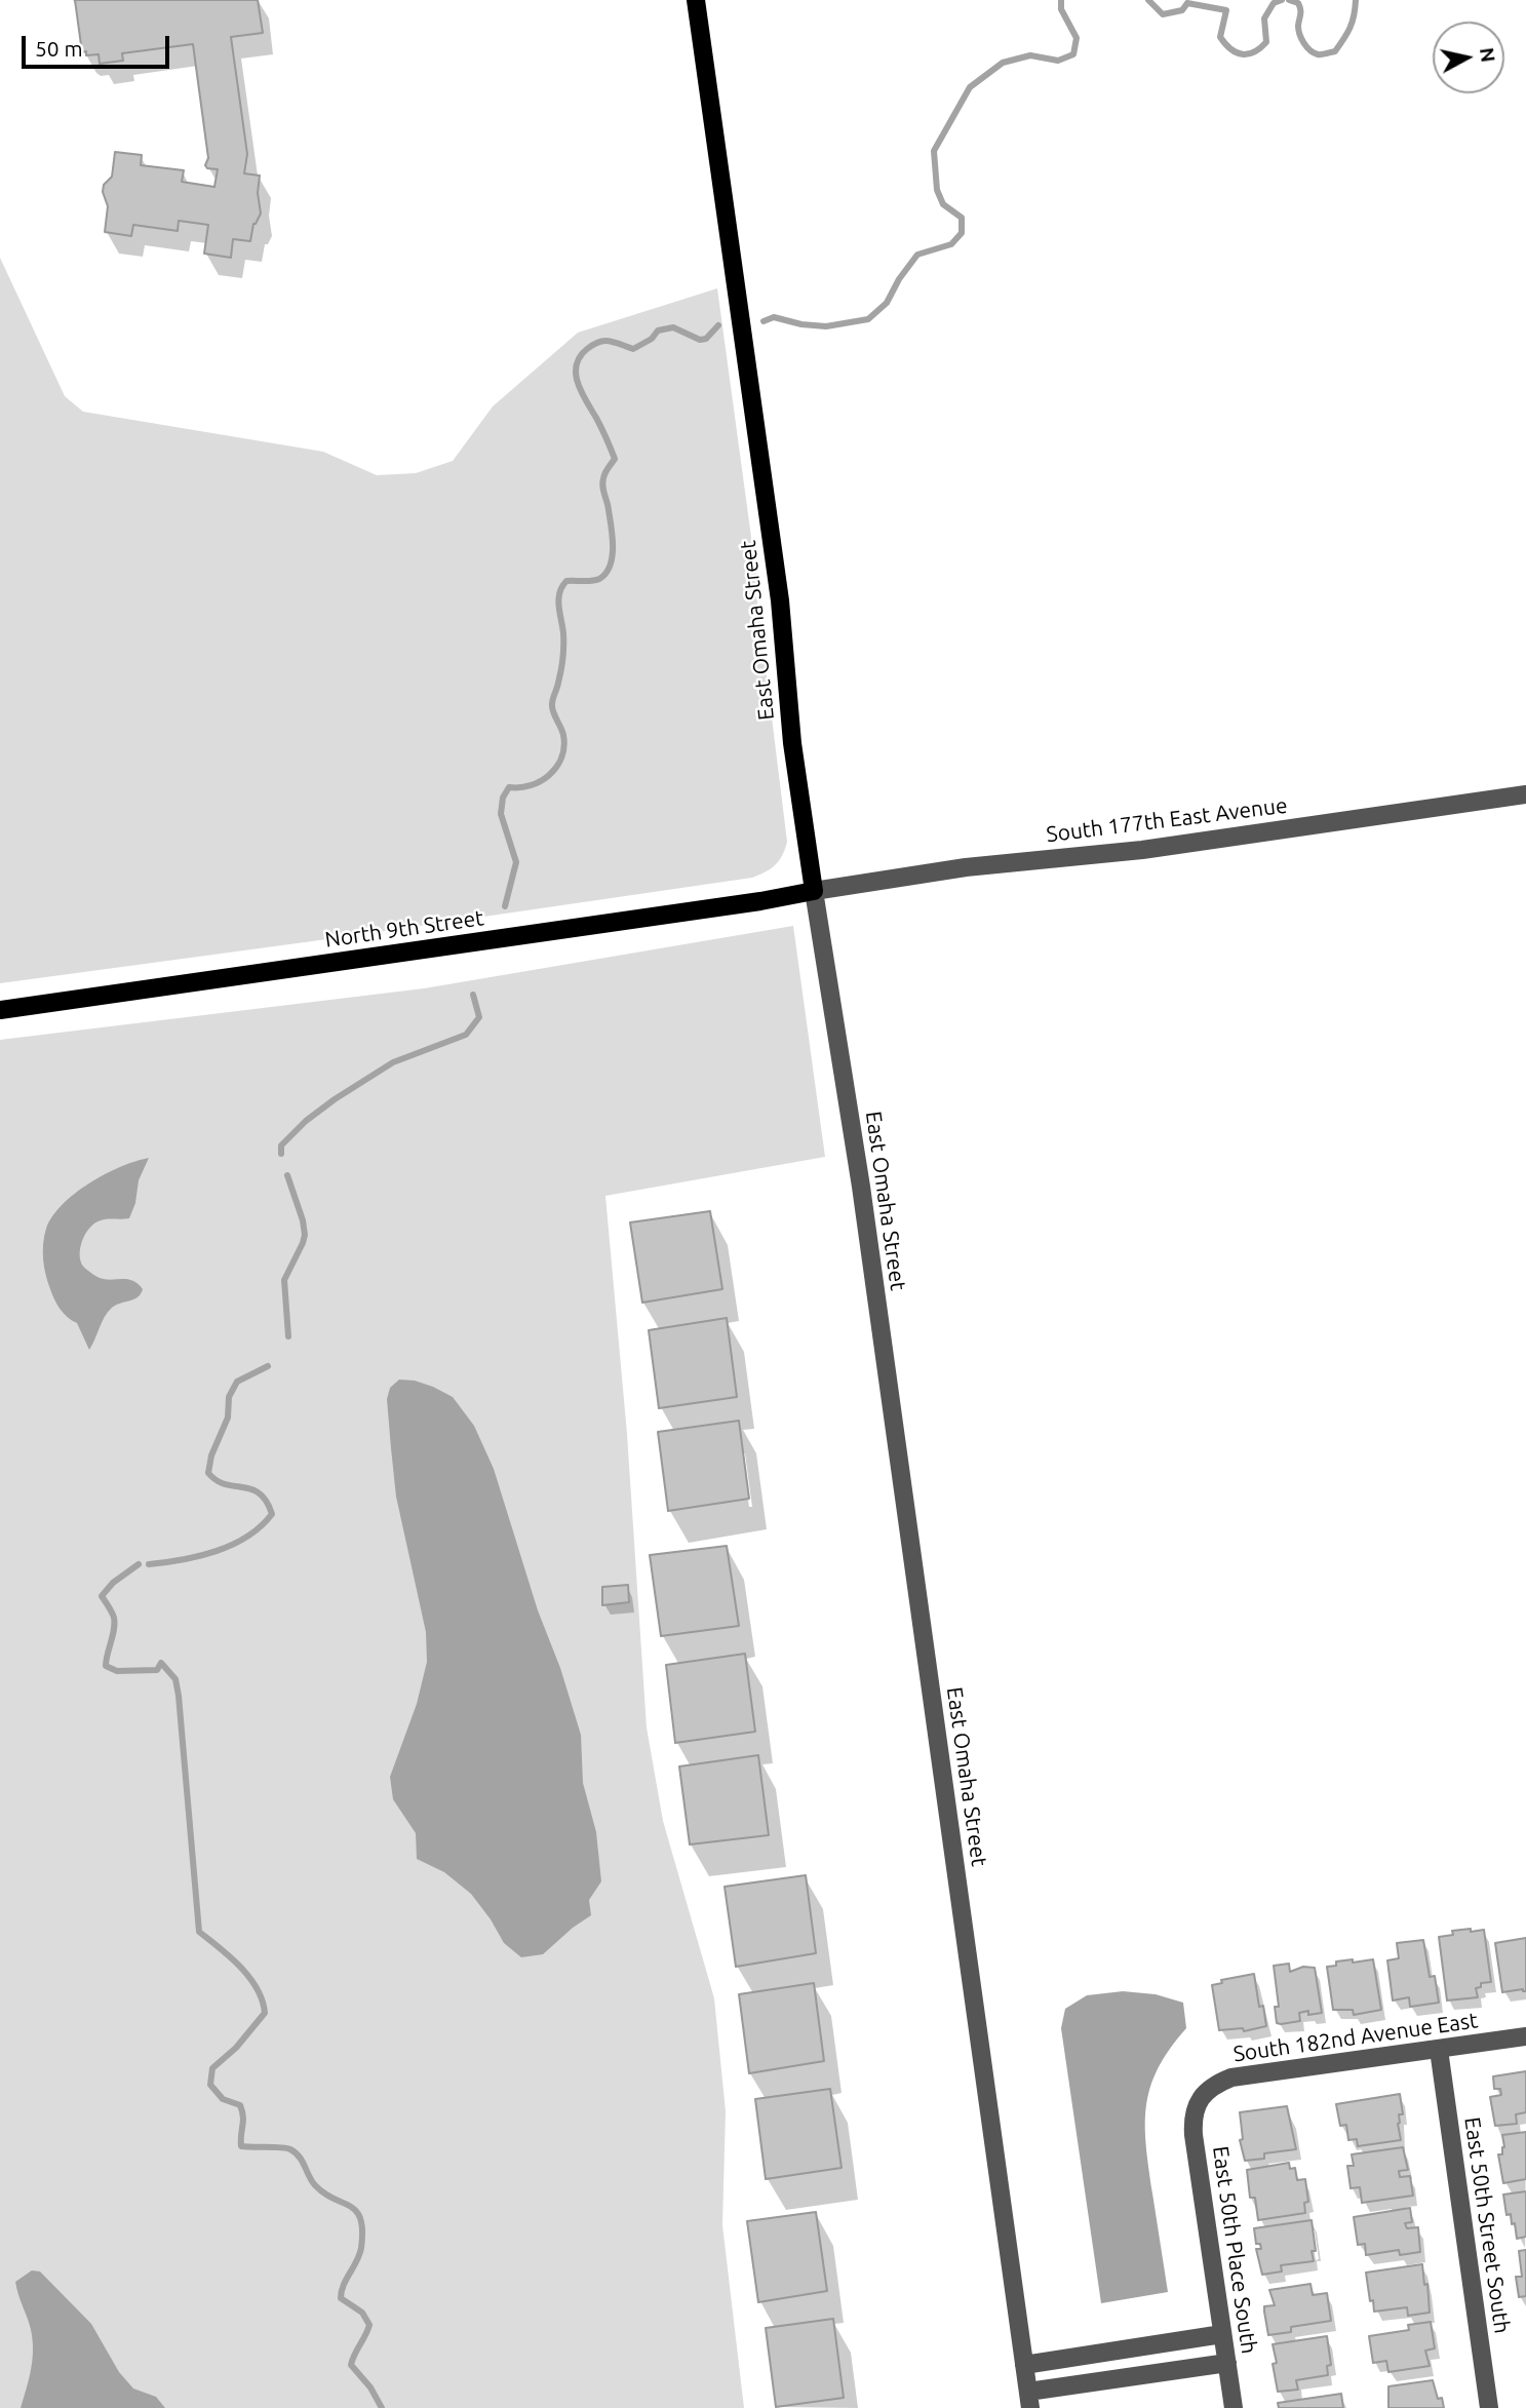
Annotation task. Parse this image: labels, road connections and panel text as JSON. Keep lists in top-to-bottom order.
{
  "streets": {
    "main road": ["East Omaha Street", "North 9th Street"],
    "street": [
      "South 177th East Avenue",
      "South 182nd Avenue East",
      "East 50th Street South",
      "East 50th Place South"
    ]
  },
  "crossings": [
    ["East Omaha Street", "South 177th East Avenue"],
    ["East Omaha Street", "North 9th Street"],
    ["South 177th East Avenue", "North 9th Street"],
    ["South 182nd Avenue East", "East 50th Street South"],
    ["South 182nd Avenue East", "East 50th Place South"]
  ],
  "scale_bar": "50 m",
  "north": "right"
}
